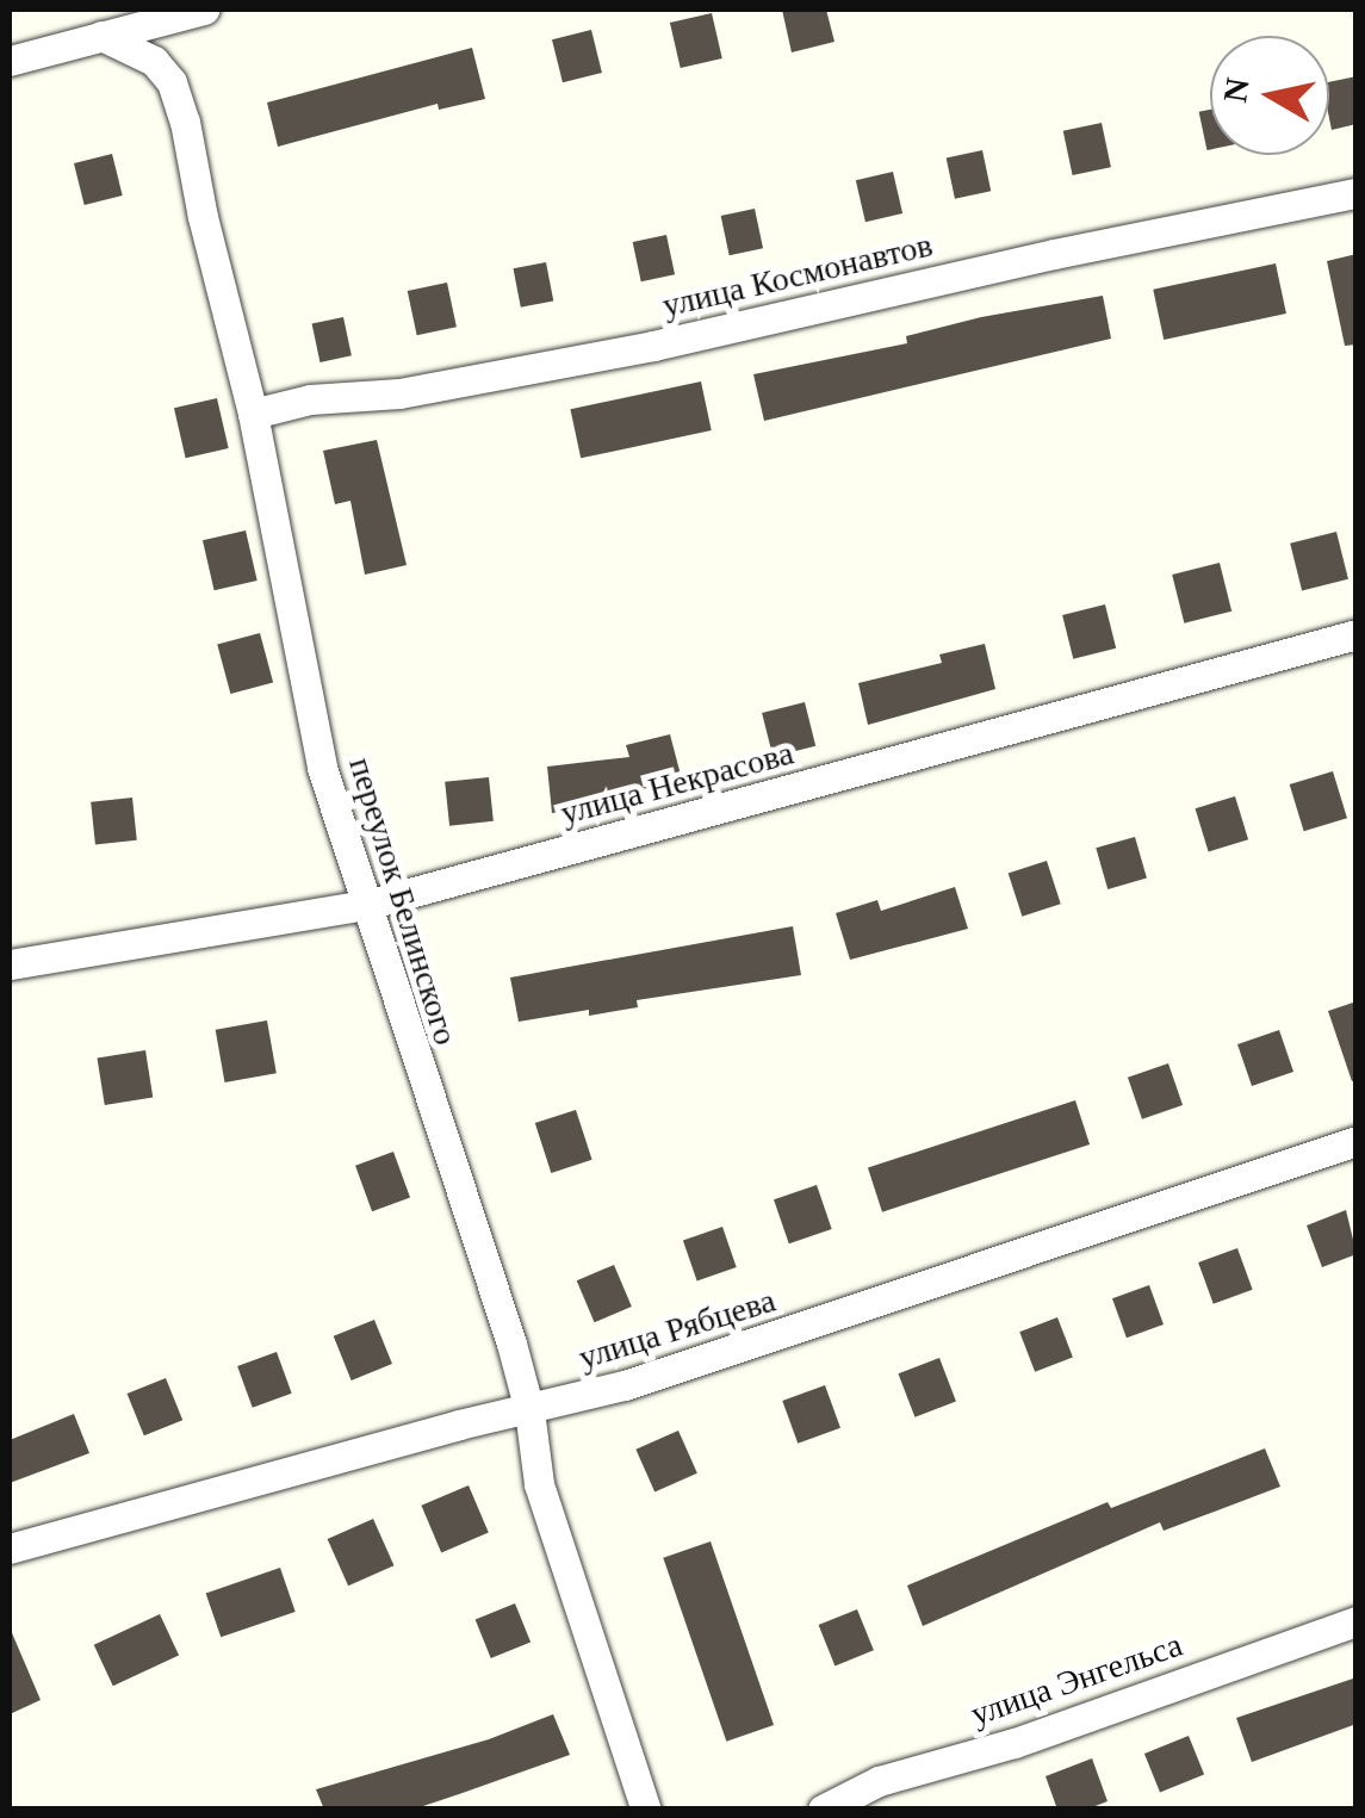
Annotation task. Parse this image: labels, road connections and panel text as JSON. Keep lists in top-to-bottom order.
{
  "streets": {
    "street": [
      "улица Космонавтов",
      "улица Некрасова",
      "переулок Белинского",
      "улица Рябцева",
      "улица Энгельса"
    ]
  },
  "crossings": [
    ["улица Космонавтов", "переулок Белинского"],
    ["улица Некрасова", "переулок Белинского"],
    ["переулок Белинского", "улица Рябцева"]
  ],
  "north": "left"
}
